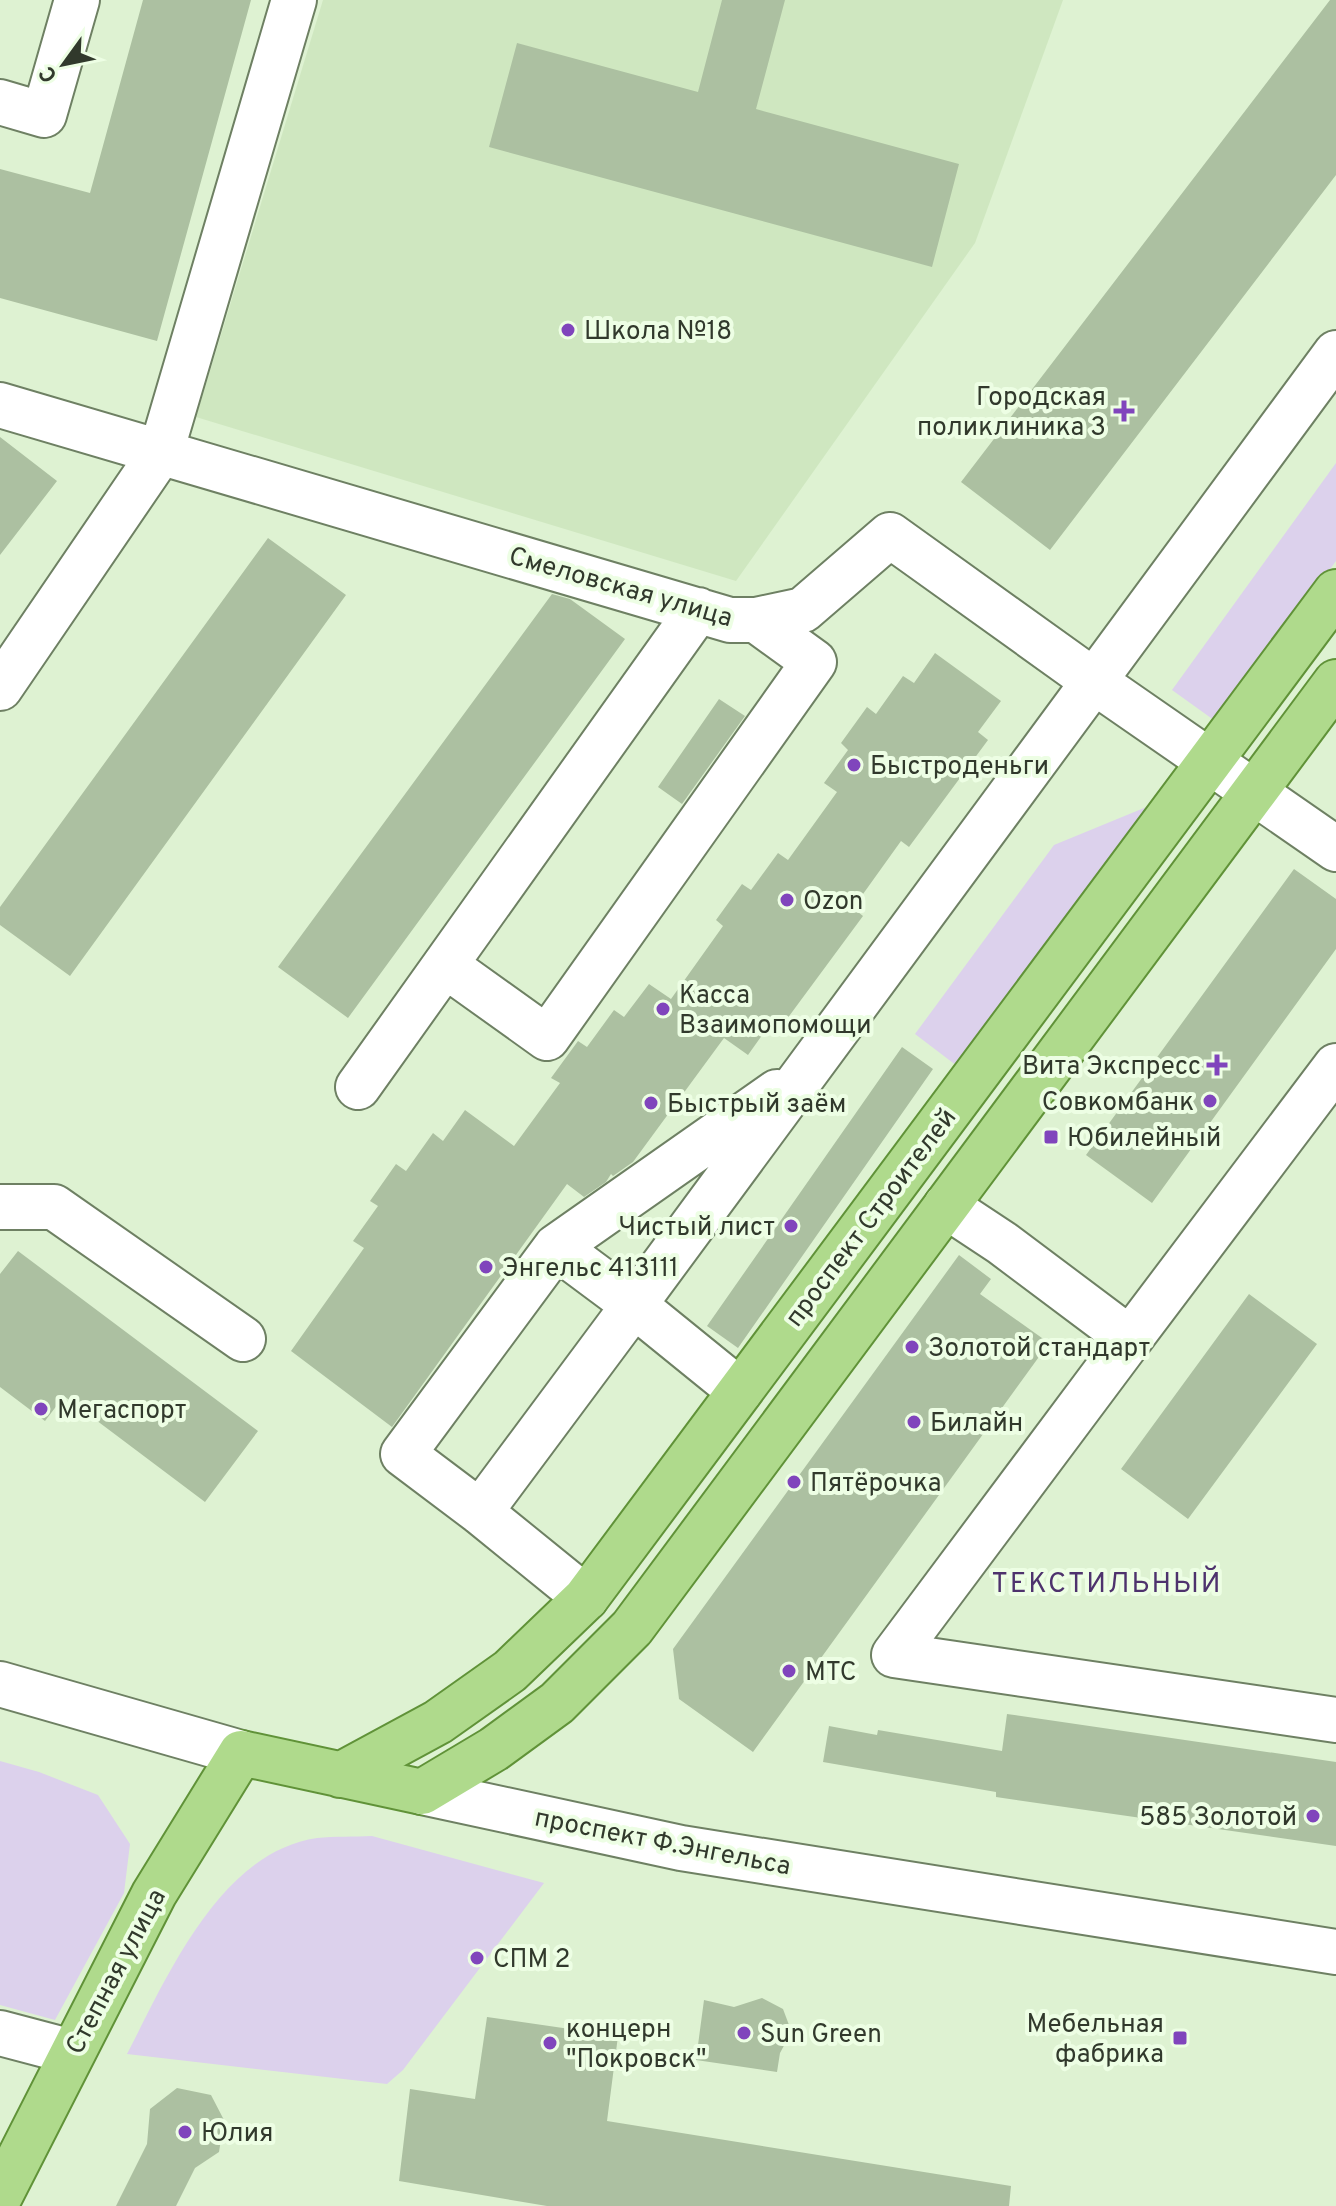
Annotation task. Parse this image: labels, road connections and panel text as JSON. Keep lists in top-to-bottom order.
{
  "streets": {
    "main road": ["проспект Строителей", "проспект Ф.Энгельса", "Степная улица"],
    "street": ["Смеловская улица"]
  },
  "crossings": [
    ["Смеловская улица", "проспект Строителей"],
    ["проспект Строителей", "проспект Ф.Энгельса"],
    ["проспект Ф.Энгельса", "Степная улица"]
  ],
  "districts": ["ТЕКСТИЛЬНЫЙ"],
  "places": {
    "other": [
      "Школа №18",
      "Быстроденьги",
      "Ozon",
      "Касса Взаимопомощи",
      "Совкомбанк",
      "Быстрый заём",
      "Чистый лист",
      "Энгельс 413111",
      "Золотой стандарт",
      "Мегаспорт",
      "Билайн",
      "Пятёрочка",
      "МТС",
      "585 Золотой",
      "СПМ 2",
      "Sun Green",
      "концерн \"Покровск\"",
      "Юлия"
    ],
    "health": ["Городская поликлиника 3", "Вита Экспресс"],
    "transit": ["Юбилейный", "Мебельная фабрика"]
  },
  "north": "bottom left"
}
